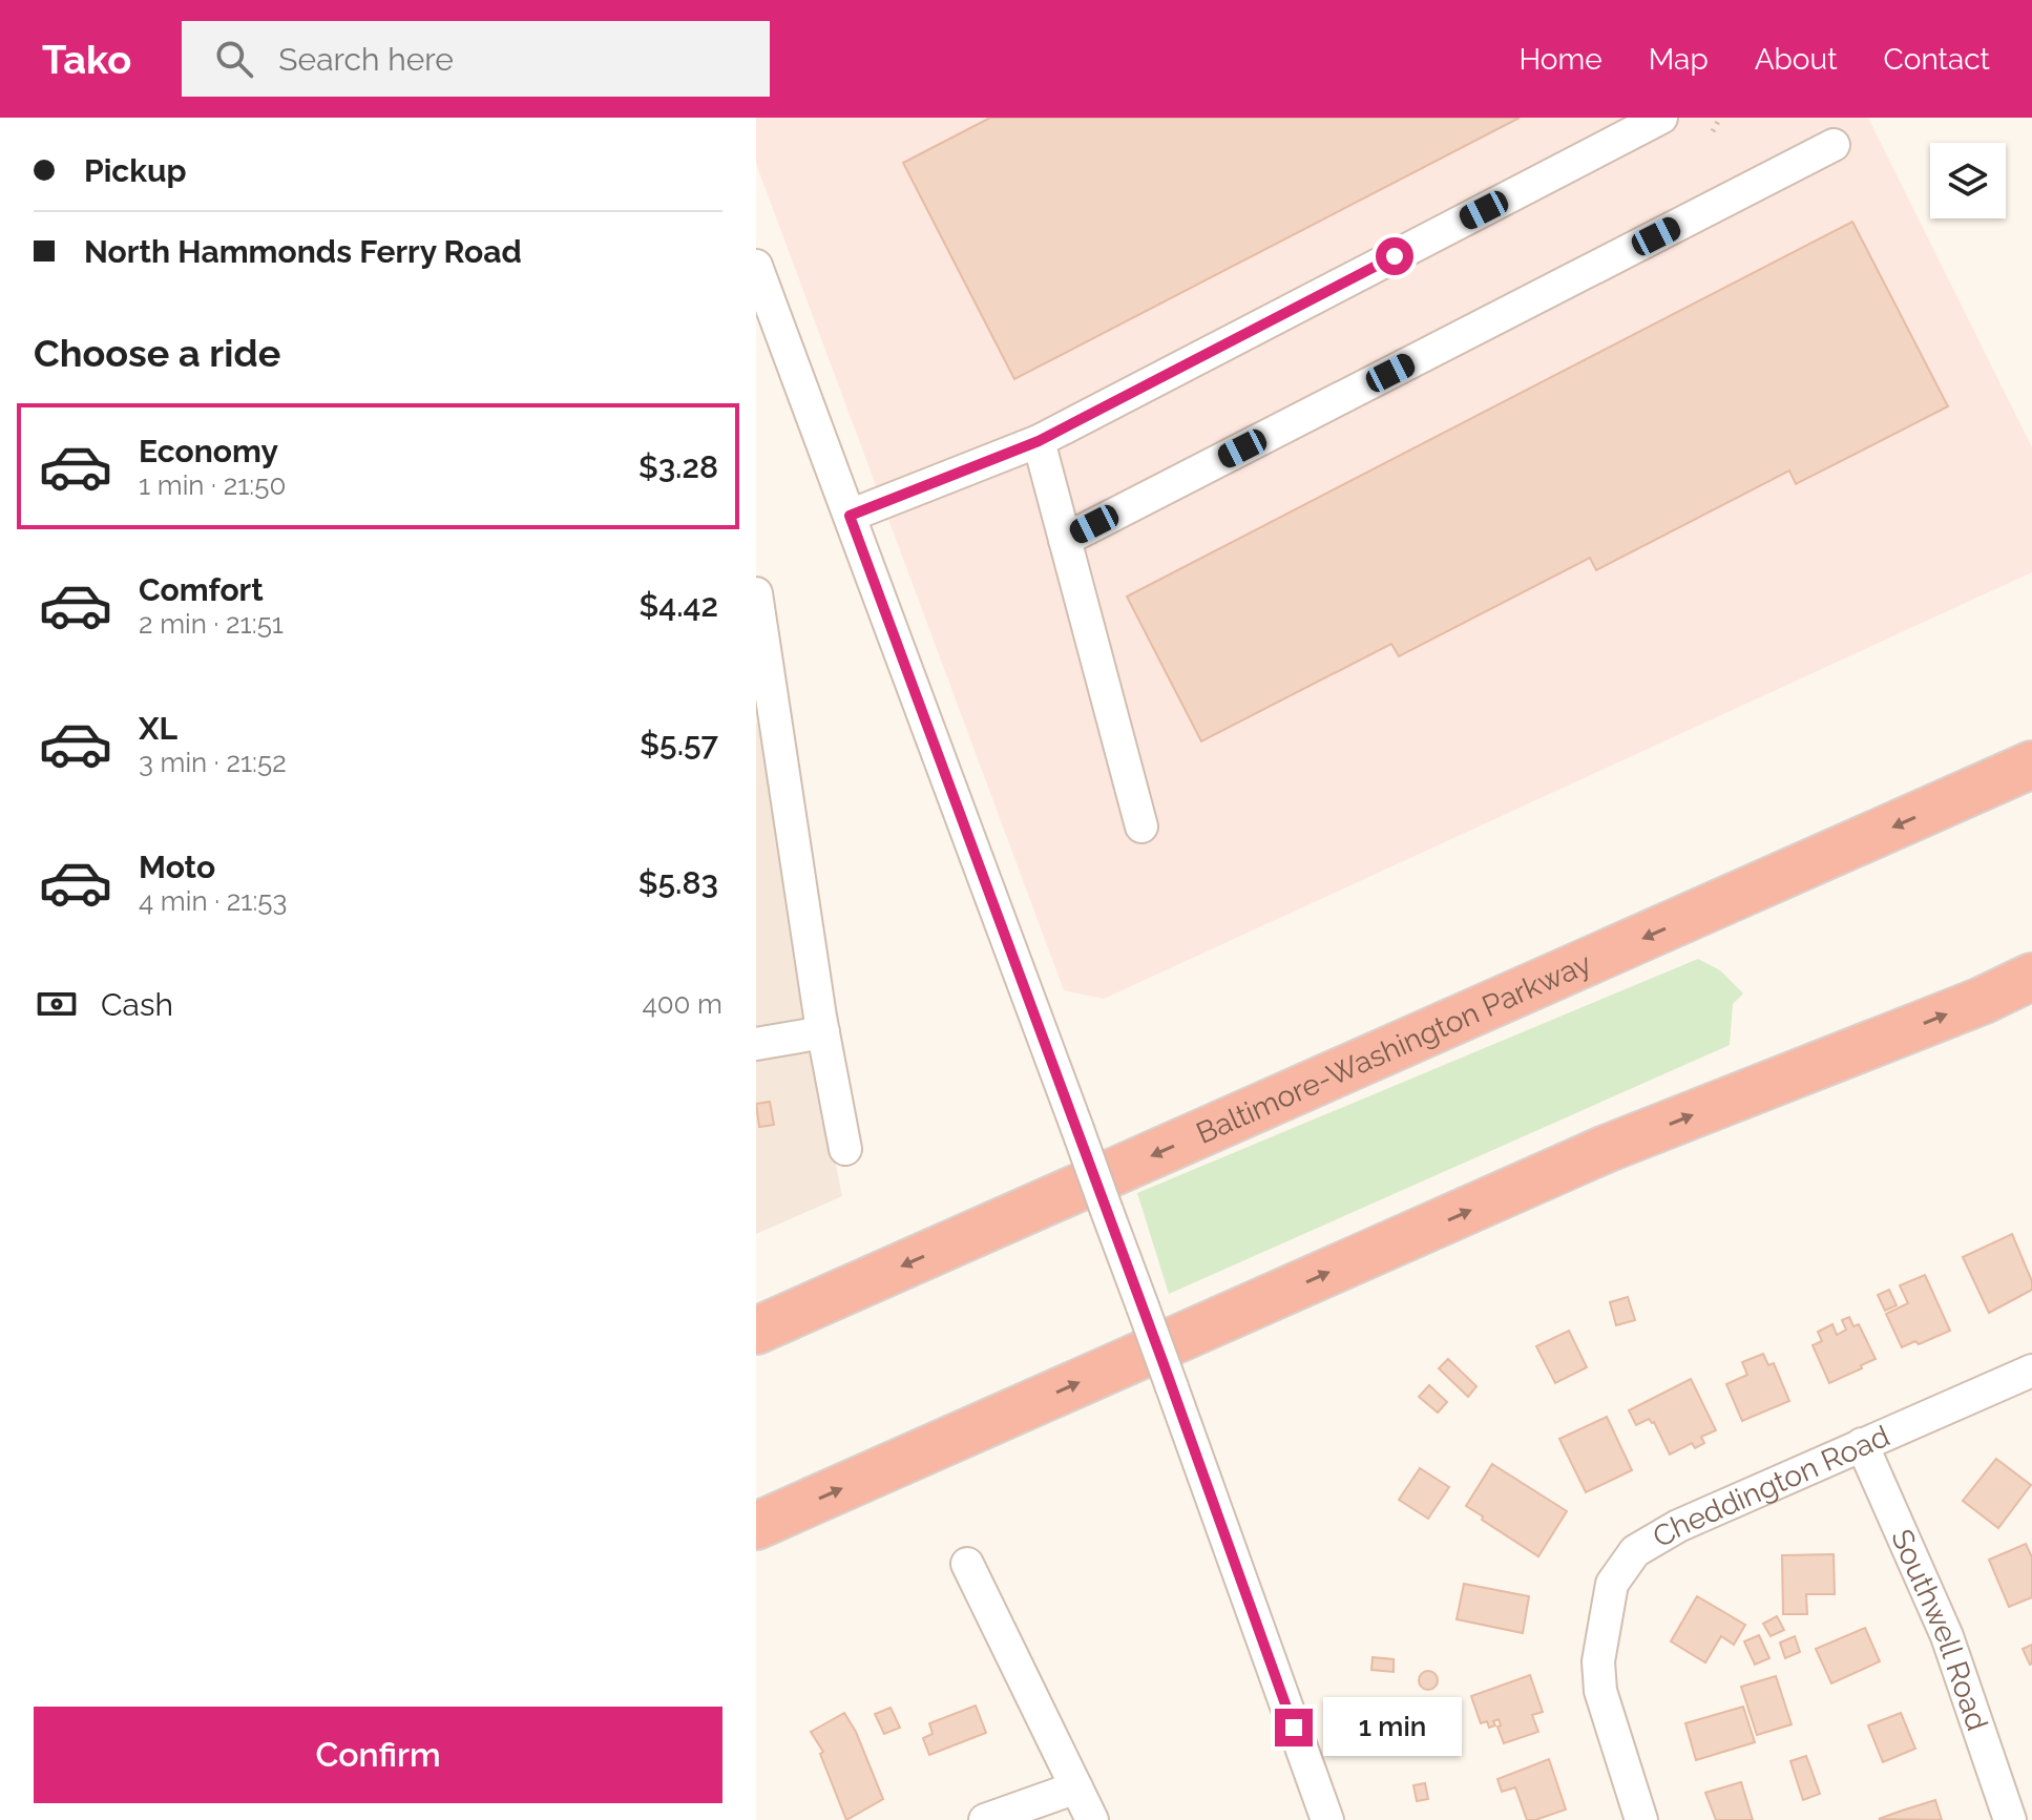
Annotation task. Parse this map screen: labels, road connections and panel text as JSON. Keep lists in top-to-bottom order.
{
  "streets": {
    "highway": ["Baltimore-Washington Parkway"],
    "street": ["Cheddington Road", "Southwell Road"]
  },
  "crossings": [
    ["Cheddington Road", "Southwell Road"]
  ],
  "page": {
    "header": "Tako",
    "search": "Search here",
    "nav": [
      "Home",
      "Map",
      "About",
      "Contact"
    ],
    "banner": ["Pickup", "North Hammonds Ferry Road"],
    "heading": "Choose a ride",
    "list": [
      {
        "name": "Economy",
        "note": "1 min · 21:50",
        "value": "$3.28"
      },
      {
        "name": "Comfort",
        "note": "2 min · 21:51",
        "value": "$4.42"
      },
      {
        "name": "XL",
        "note": "3 min · 21:52",
        "value": "$5.57"
      },
      {
        "name": "Moto",
        "note": "4 min · 21:53",
        "value": "$5.83"
      }
    ],
    "pay": ["Cash", "400 m"],
    "buttons": "Confirm",
    "bubble": "1 min"
  }
}
